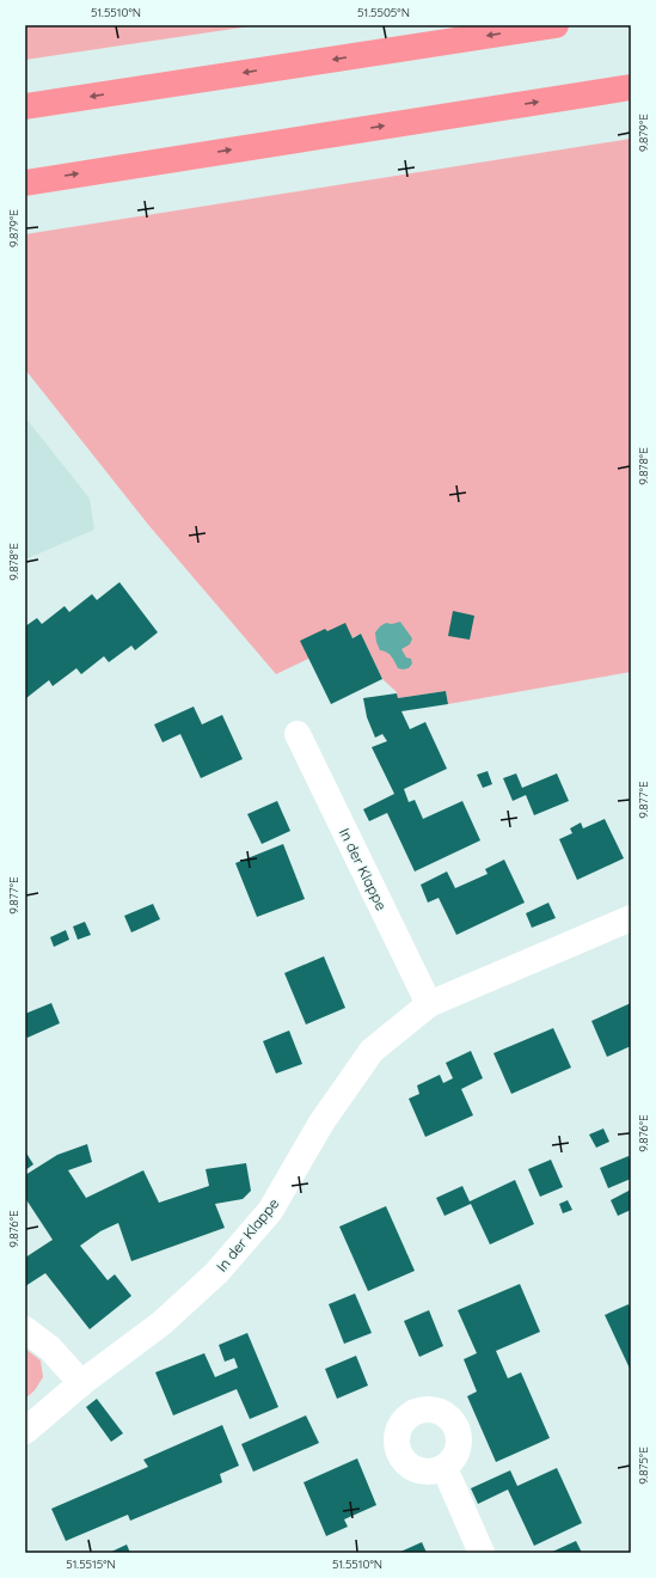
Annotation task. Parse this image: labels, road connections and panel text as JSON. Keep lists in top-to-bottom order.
{
  "streets": {
    "street": ["In der Klappe"]
  },
  "coordinates": [
    "51.5510°N",
    "51.5505°N",
    "9.879°E",
    "9.878°E",
    "9.877°E",
    "9.876°E",
    "9.875°E",
    "51.5515°N"
  ]
}
